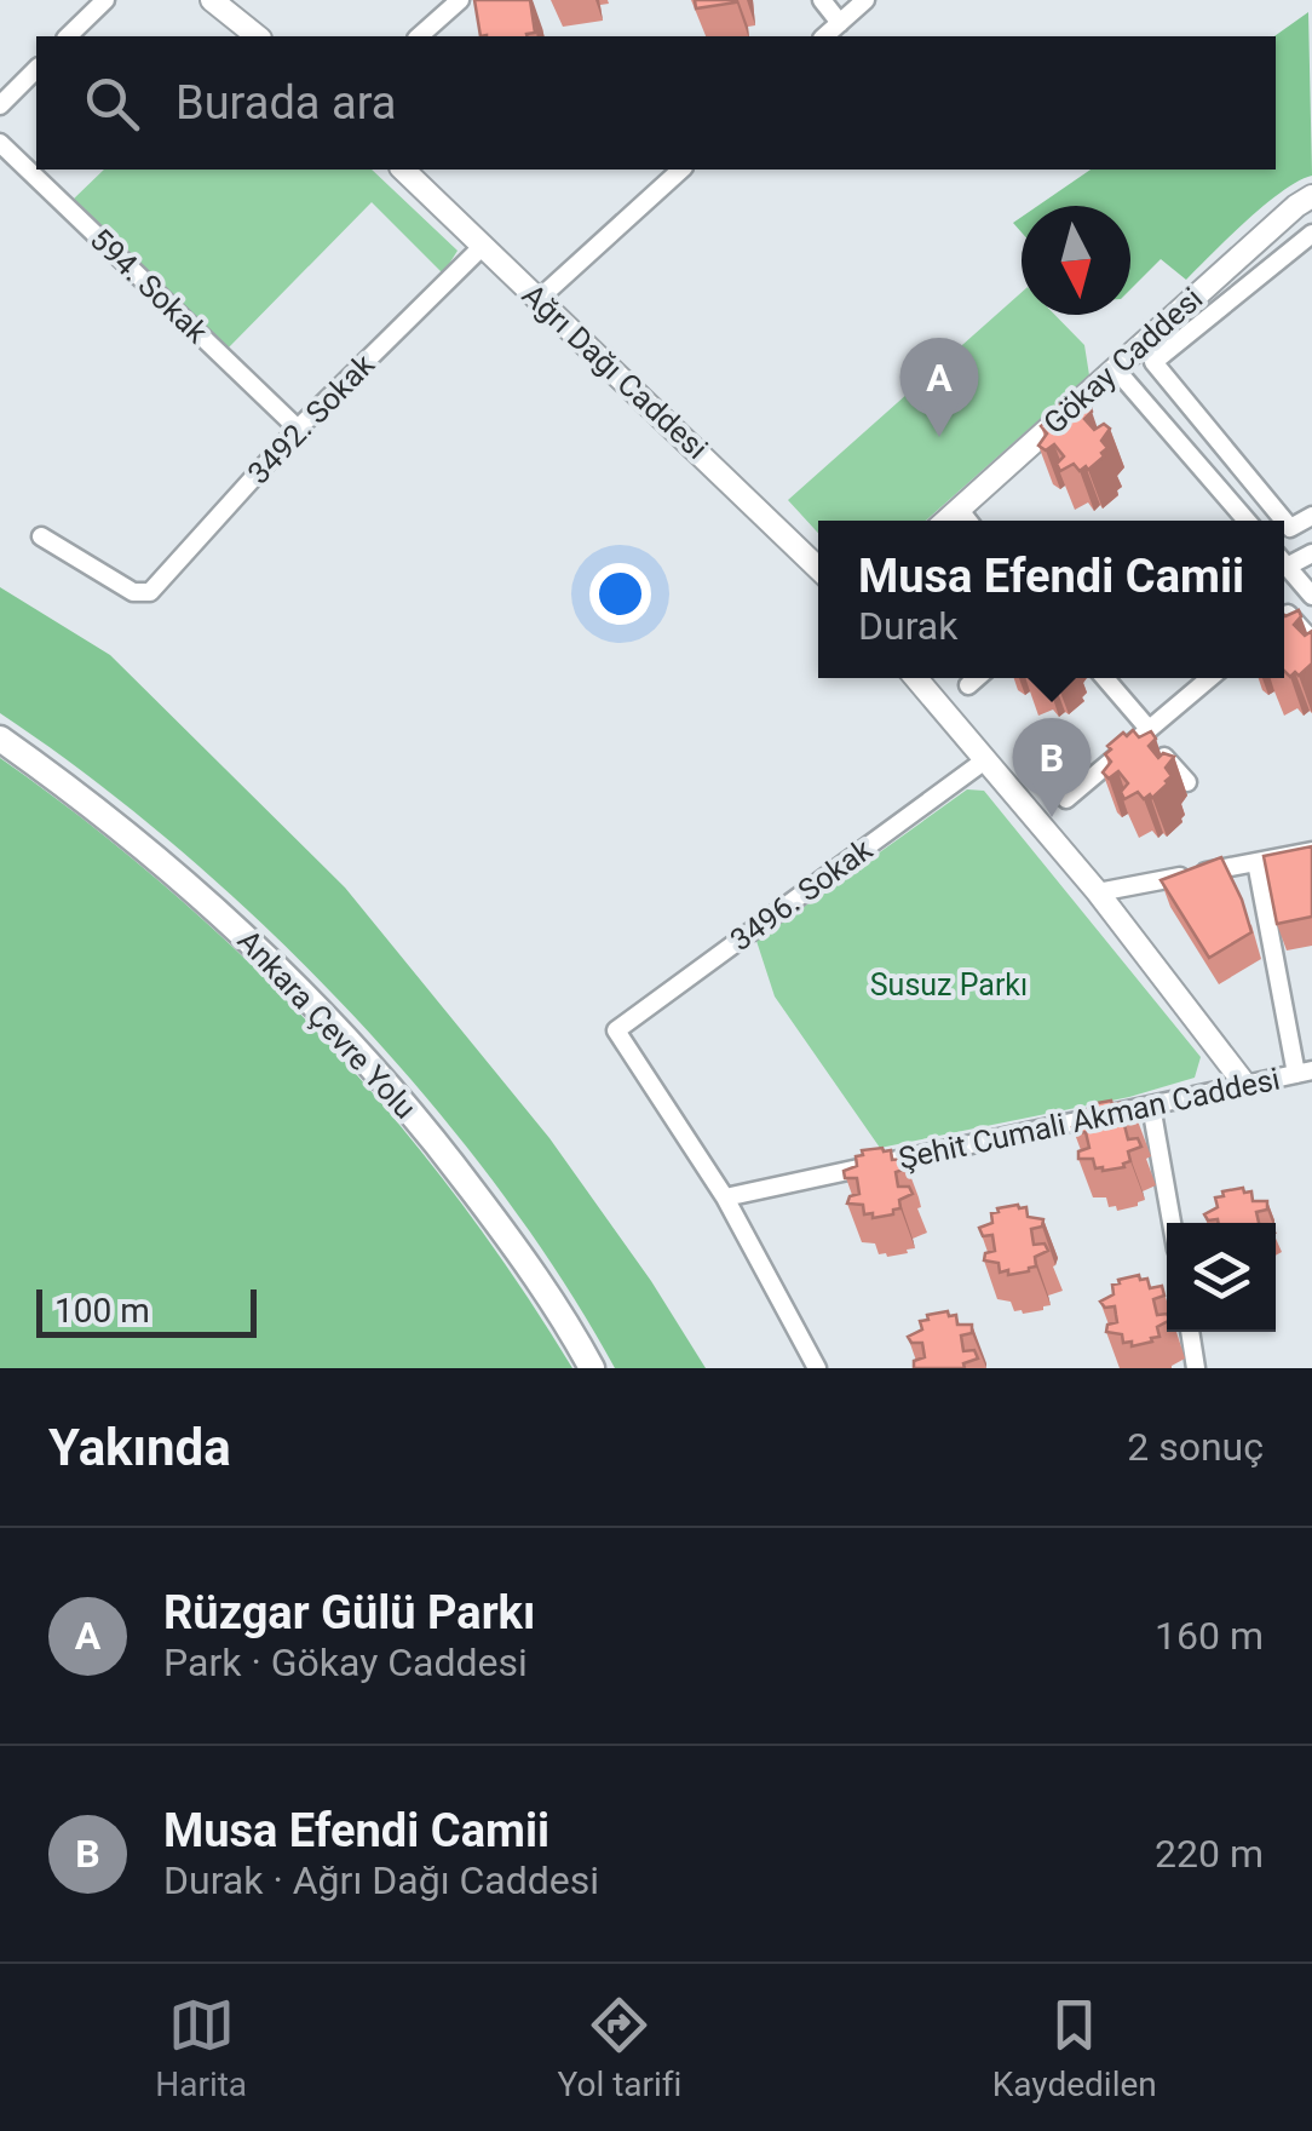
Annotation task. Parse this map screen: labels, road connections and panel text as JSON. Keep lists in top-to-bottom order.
{
  "streets": {
    "highway": ["Ankara Çevre Yolu"],
    "main road": ["Gökay Caddesi", "Ağrı Dağı Caddesi"],
    "street": [
      "594. Sokak",
      "3492. Sokak",
      "3496. Sokak",
      "Şehit Cumali Akman Caddesi"
    ]
  },
  "crossings": [
    ["594. Sokak", "3492. Sokak"],
    ["Ağrı Dağı Caddesi", "3492. Sokak"],
    ["3496. Sokak", "Şehit Cumali Akman Caddesi"]
  ],
  "parks": ["Susuz Parkı"],
  "scale_bar": "100 m",
  "north": "bottom",
  "page": {
    "search": "Burada ara",
    "pins": ["A", "B"],
    "popup": ["Musa Efendi Camii", "Durak"],
    "scale": "100 m",
    "heading": ["Yakında", "2 sonuç"],
    "list": [
      {
        "mark": "A",
        "name": "Rüzgar Gülü Parkı",
        "note": "Park · Gökay Caddesi",
        "value": "160 m"
      },
      {
        "mark": "B",
        "name": "Musa Efendi Camii",
        "note": "Durak · Ağrı Dağı Caddesi",
        "value": "220 m"
      }
    ],
    "nav": ["Harita", "Yol tarifi", "Kaydedilen"]
  }
}
